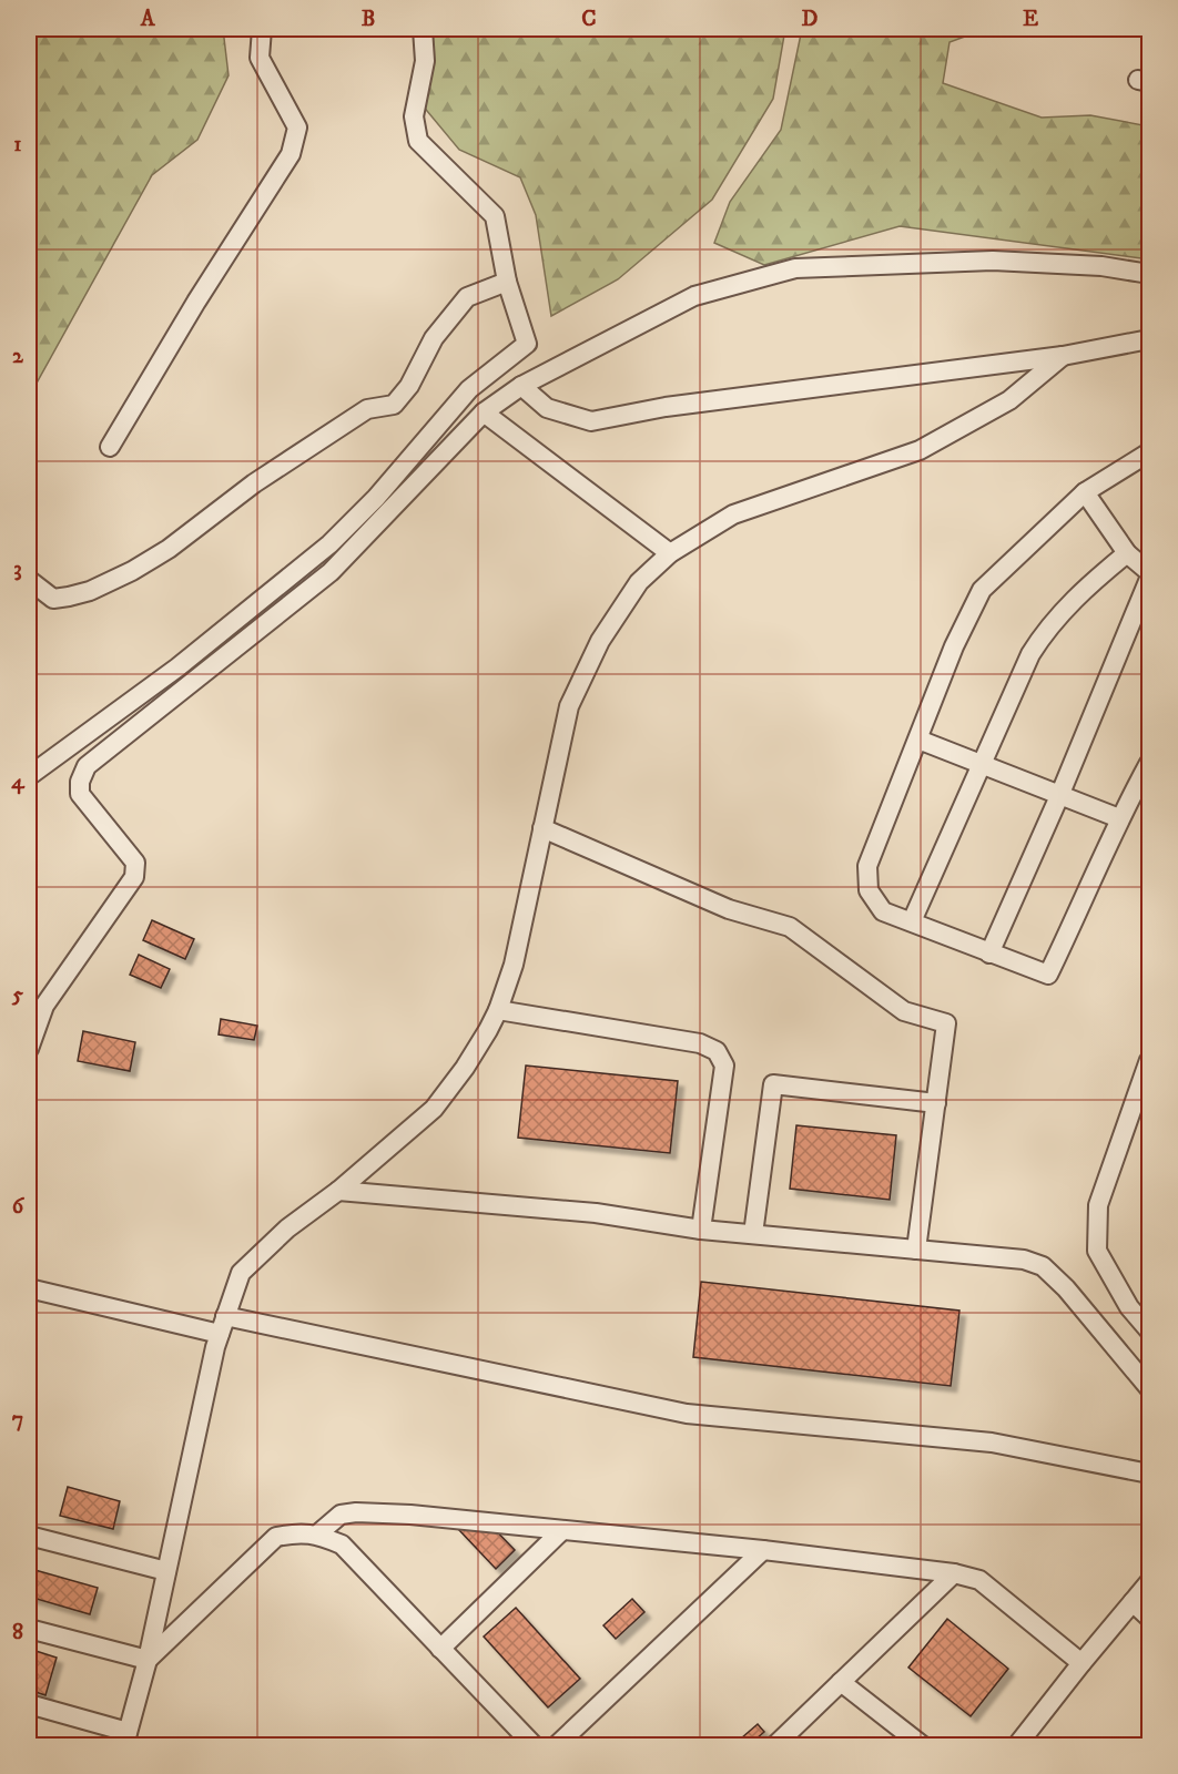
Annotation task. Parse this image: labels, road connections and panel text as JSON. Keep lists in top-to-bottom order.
{
  "grid": {
    "columns": [
      "A",
      "B",
      "C",
      "D",
      "E"
    ],
    "rows": [
      "1",
      "2",
      "3",
      "4",
      "5",
      "6",
      "7",
      "8"
    ]
  }
}
